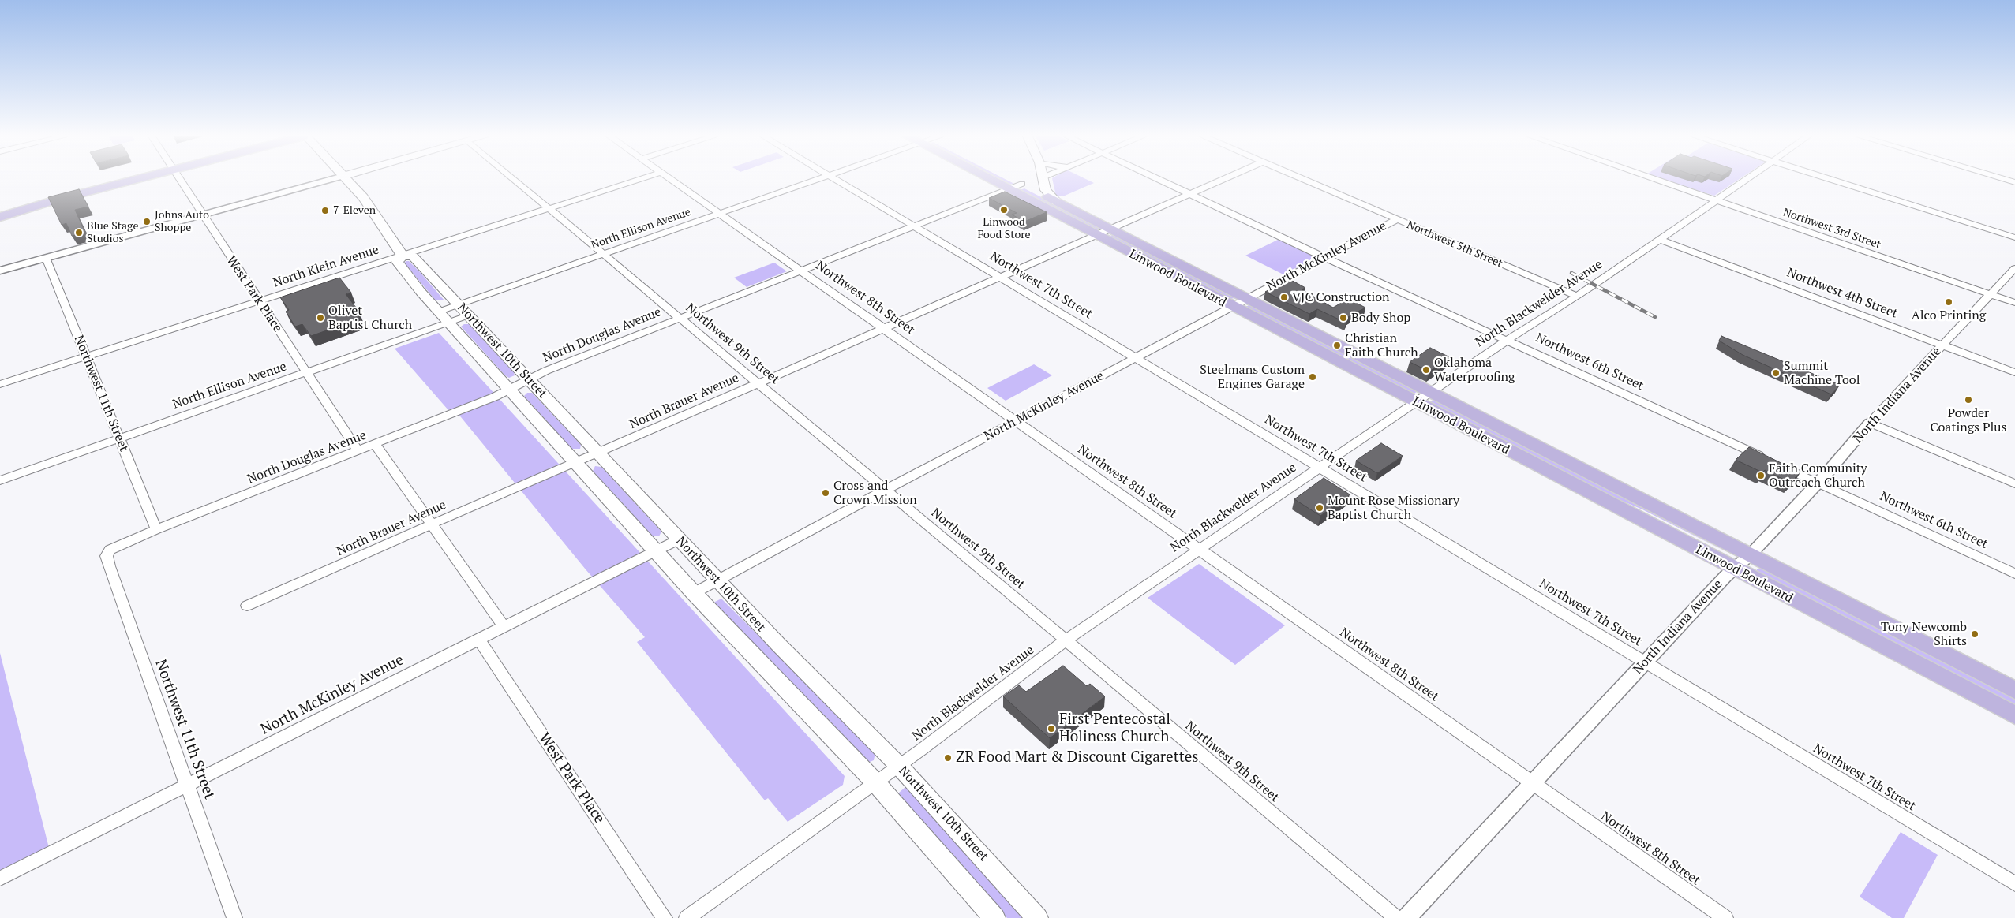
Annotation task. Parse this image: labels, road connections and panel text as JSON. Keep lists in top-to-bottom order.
{
  "streets": {
    "main road": ["Linwood Boulevard", "Northwest 10th Street"],
    "street": [
      "North Ellison Avenue",
      "Northwest 3rd Street",
      "Northwest 5th Street",
      "North McKinley Avenue",
      "North Klein Avenue",
      "Northwest 7th Street",
      "Northwest 4th Street",
      "West Park Place",
      "Northwest 8th Street",
      "North Blackwelder Avenue",
      "North Douglas Avenue",
      "Northwest 9th Street",
      "Northwest 6th Street",
      "Northwest 11th Street",
      "North Indiana Avenue",
      "North Brauer Avenue"
    ]
  },
  "crossings": [
    ["North Ellison Avenue", "West Park Place"],
    ["North Ellison Avenue", "Northwest 8th Street"],
    ["North Ellison Avenue", "Northwest 9th Street"],
    ["North Ellison Avenue", "Northwest 10th Street"],
    ["North Ellison Avenue", "Northwest 11th Street"],
    ["Northwest 3rd Street", "North Blackwelder Avenue"],
    ["Northwest 3rd Street", "North Indiana Avenue"],
    ["Northwest 5th Street", "North McKinley Avenue"],
    ["Northwest 5th Street", "North Blackwelder Avenue"],
    ["North McKinley Avenue", "Linwood Boulevard"],
    ["North McKinley Avenue", "Northwest 7th Street"],
    ["North McKinley Avenue", "West Park Place"],
    ["North McKinley Avenue", "Northwest 8th Street"],
    ["North McKinley Avenue", "Northwest 9th Street"],
    ["North McKinley Avenue", "Northwest 10th Street"],
    ["North McKinley Avenue", "Northwest 6th Street"],
    ["North McKinley Avenue", "Northwest 11th Street"],
    ["North Klein Avenue", "West Park Place"],
    ["North Klein Avenue", "Northwest 9th Street"],
    ["North Klein Avenue", "Northwest 10th Street"],
    ["North Klein Avenue", "Northwest 11th Street"],
    ["Linwood Boulevard", "North Blackwelder Avenue"],
    ["Linwood Boulevard", "North Douglas Avenue"],
    ["Linwood Boulevard", "North Indiana Avenue"],
    ["Linwood Boulevard", "North Brauer Avenue"],
    ["Northwest 7th Street", "North Blackwelder Avenue"],
    ["Northwest 7th Street", "North Douglas Avenue"],
    ["Northwest 7th Street", "North Indiana Avenue"],
    ["Northwest 7th Street", "North Brauer Avenue"],
    ["Northwest 4th Street", "North Blackwelder Avenue"],
    ["Northwest 4th Street", "North Indiana Avenue"],
    ["West Park Place", "North Douglas Avenue"],
    ["Northwest 8th Street", "North Blackwelder Avenue"],
    ["Northwest 8th Street", "North Douglas Avenue"],
    ["Northwest 8th Street", "North Indiana Avenue"],
    ["Northwest 8th Street", "North Brauer Avenue"],
    ["North Blackwelder Avenue", "Northwest 9th Street"],
    ["North Blackwelder Avenue", "Northwest 10th Street"],
    ["North Blackwelder Avenue", "Northwest 6th Street"],
    ["North Douglas Avenue", "Northwest 9th Street"],
    ["North Douglas Avenue", "Northwest 10th Street"],
    ["North Douglas Avenue", "Northwest 11th Street"],
    ["Northwest 9th Street", "North Brauer Avenue"],
    ["Northwest 10th Street", "North Brauer Avenue"],
    ["Northwest 6th Street", "North Indiana Avenue"],
    ["Northwest 6th Street", "North Brauer Avenue"]
  ],
  "places": [
    "Linwood Food Store",
    "7-Eleven",
    "Johns Auto Shoppe",
    "Blue Stage Studios",
    "VJC Construction",
    "Alco Printing",
    "Olivet Baptist Church",
    "Body Shop",
    "Christian Faith Church",
    "Oklahoma Waterproofing",
    "Summit Machine Tool",
    "Steelmans Custom Engines Garage",
    "Powder Coatings Plus",
    "Faith Community Outreach Church",
    "Cross and Crown Mission",
    "Mount Rose Missionary Baptist Church",
    "Tony Newcomb Shirts",
    "First Pentecostal Holiness Church",
    "ZR Food Mart & Discount Cigarettes"
  ]
}
